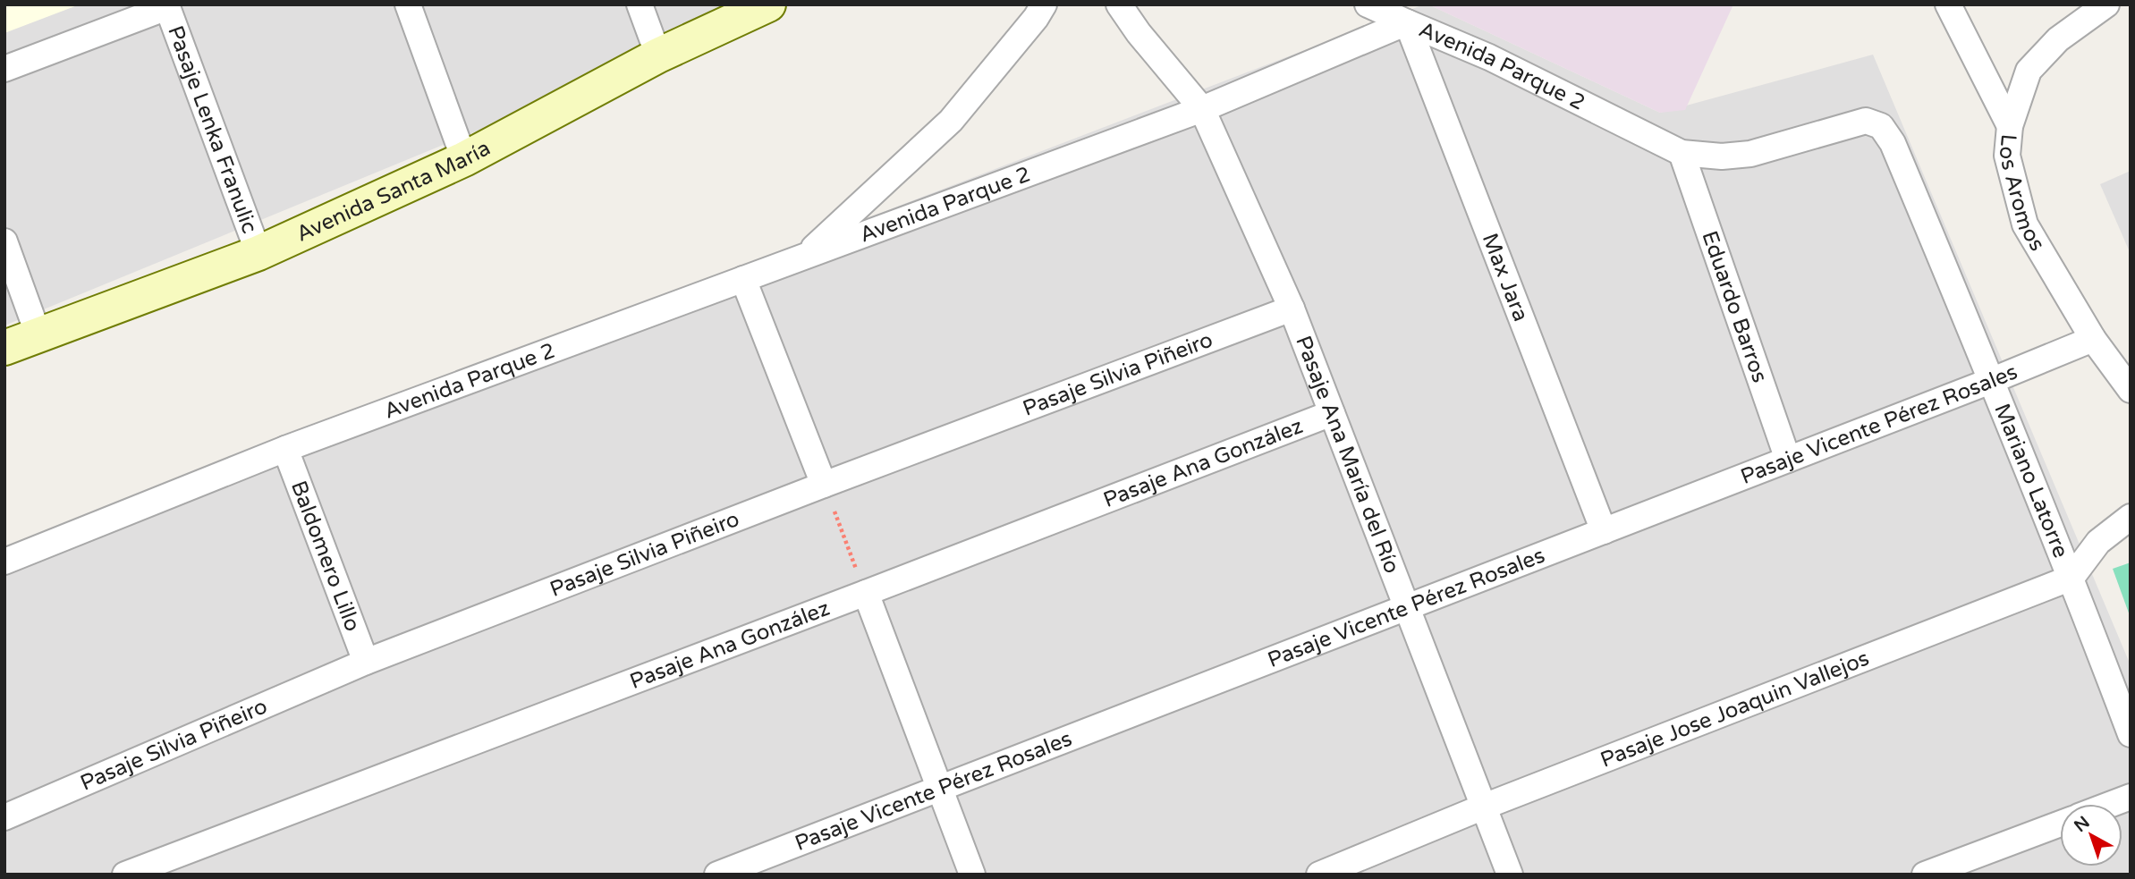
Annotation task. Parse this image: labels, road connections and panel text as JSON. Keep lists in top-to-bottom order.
{
  "streets": {
    "street": [
      "Avenida Parque 2",
      "Pasaje Lenka Franulic",
      "Avenida Santa María",
      "Los Aromos",
      "Max Jara",
      "Eduardo Barros",
      "Pasaje Silvia Piñeiro",
      "Pasaje Vicente Pérez Rosales",
      "Pasaje Ana María del Río",
      "Pasaje Ana González",
      "Mariano Latorre",
      "Baldomero Lillo",
      "Pasaje Jose Joaquin Vallejos"
    ]
  },
  "crossings": [
    ["Avenida Parque 2", "Max Jara"],
    ["Avenida Parque 2", "Eduardo Barros"],
    ["Avenida Parque 2", "Pasaje Ana María del Río"],
    ["Avenida Parque 2", "Mariano Latorre"],
    ["Avenida Parque 2", "Baldomero Lillo"],
    ["Pasaje Lenka Franulic", "Avenida Santa María"],
    ["Los Aromos", "Pasaje Vicente Pérez Rosales"],
    ["Max Jara", "Pasaje Vicente Pérez Rosales"],
    ["Eduardo Barros", "Pasaje Vicente Pérez Rosales"],
    ["Pasaje Silvia Piñeiro", "Pasaje Ana María del Río"],
    ["Pasaje Silvia Piñeiro", "Baldomero Lillo"],
    ["Pasaje Vicente Pérez Rosales", "Pasaje Ana María del Río"],
    ["Pasaje Vicente Pérez Rosales", "Mariano Latorre"],
    ["Pasaje Ana María del Río", "Pasaje Ana González"],
    ["Pasaje Ana María del Río", "Pasaje Jose Joaquin Vallejos"],
    ["Mariano Latorre", "Pasaje Jose Joaquin Vallejos"]
  ],
  "north": "top left"
}
